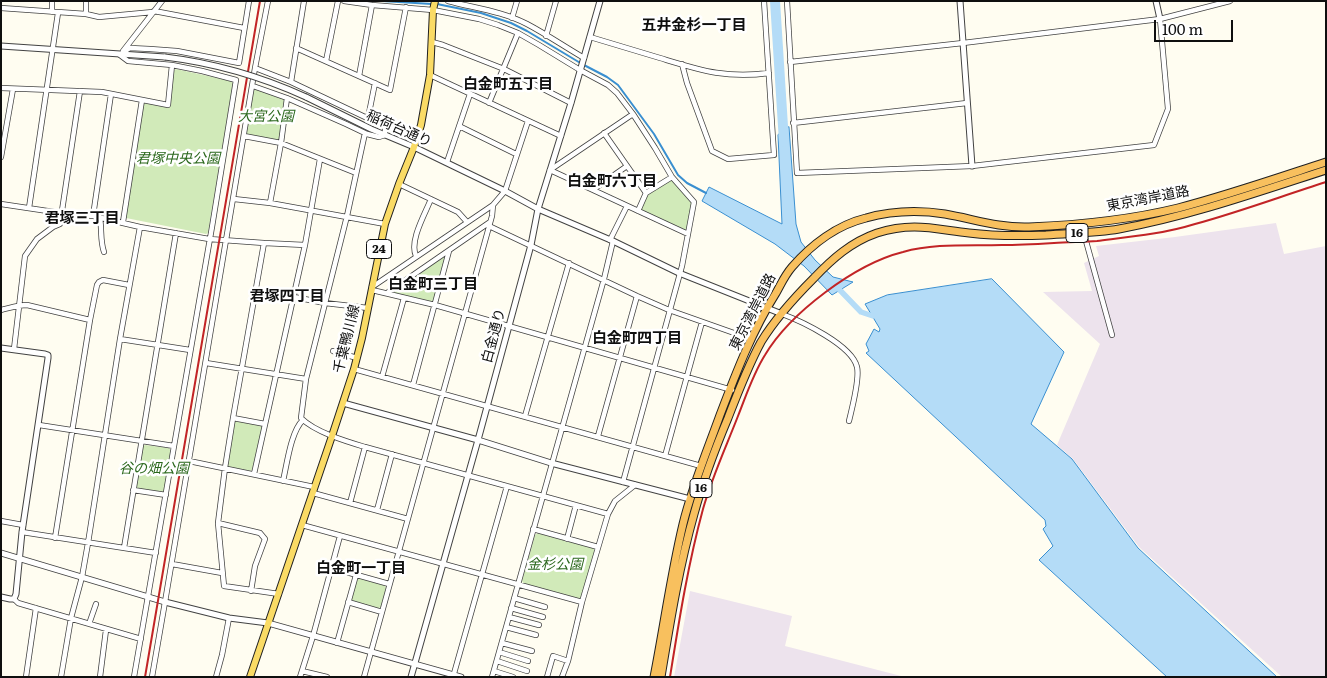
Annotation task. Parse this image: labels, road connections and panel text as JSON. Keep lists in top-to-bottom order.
{
  "streets": {
    "highway": ["東京湾岸道路", "16"],
    "main road": ["24", "千葉鴨川線"],
    "street": ["稲荷台通り", "白金通り"]
  },
  "crossings": [
    ["稲荷台通り", "東京湾岸道路"],
    ["稲荷台通り", "白金通り"],
    ["稲荷台通り", "千葉鴨川線"]
  ],
  "districts": [
    "五井金杉一丁目",
    "白金町五丁目",
    "白金町六丁目",
    "君塚三丁目",
    "白金町三丁目",
    "君塚四丁目",
    "白金町四丁目",
    "白金町一丁目"
  ],
  "parks": [
    "大宮公園",
    "君塚中央公園",
    "谷の畑公園",
    "金杉公園"
  ],
  "scale_bar": "100 m"
}
